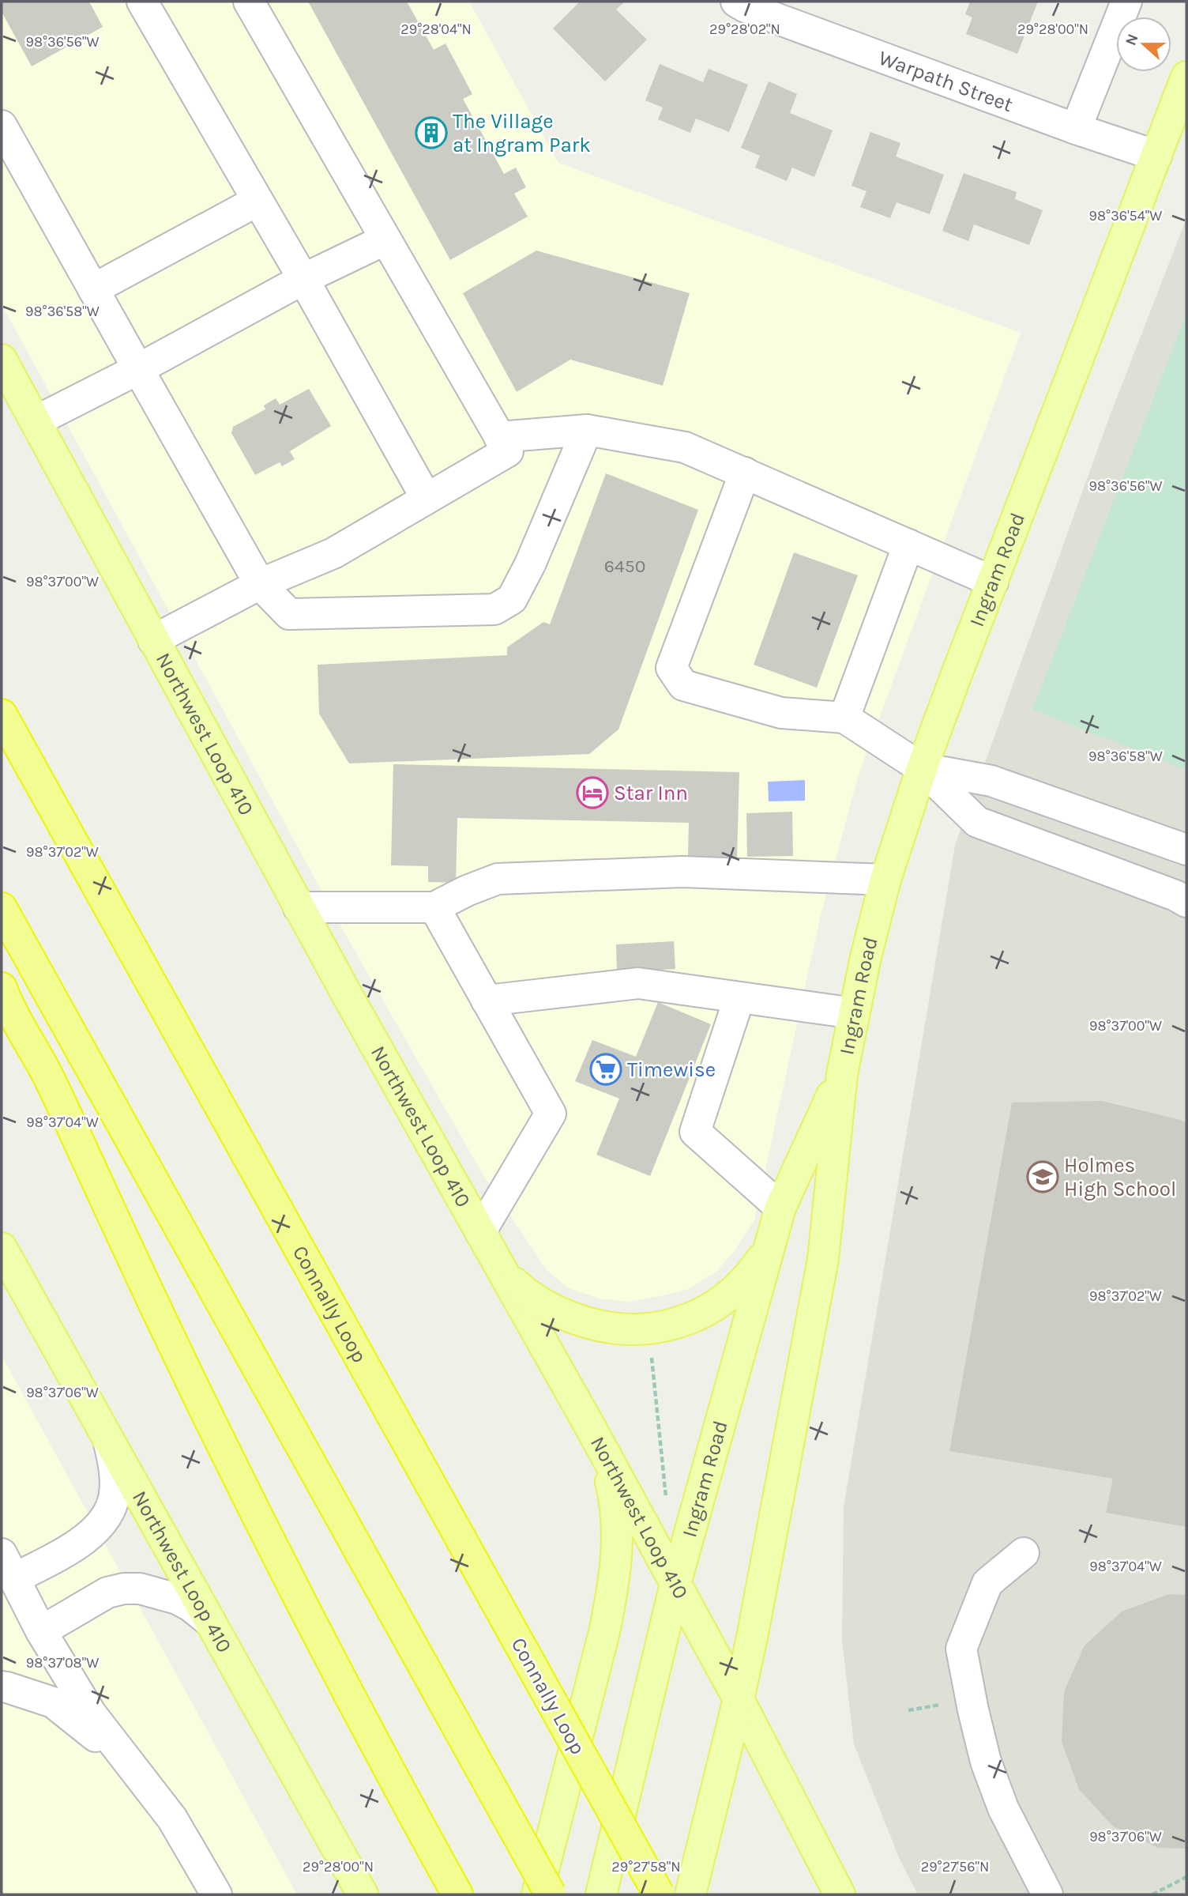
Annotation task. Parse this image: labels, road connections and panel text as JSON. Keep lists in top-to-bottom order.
{
  "streets": {
    "highway": ["Connally Loop"],
    "main road": ["Ingram Road", "Northwest Loop 410"],
    "street": ["Warpath Street"]
  },
  "crossings": [
    ["Warpath Street", "Ingram Road"],
    ["Ingram Road", "Northwest Loop 410"]
  ],
  "places": {
    "building": ["The Village at Ingram Park"],
    "hotel": ["Star Inn"],
    "supermarket": ["Timewise"],
    "school or university": ["Holmes High School"]
  },
  "house_numbers": ["6450"],
  "north": "left",
  "coordinates": [
    "29°28'04\"N",
    "29°28'02\"N",
    "29°28'00\"N",
    "98°36'56\"W",
    "98°36'54\"W",
    "98°36'58\"W",
    "98°37'00\"W",
    "98°37'02\"W",
    "98°37'04\"W",
    "98°37'06\"W",
    "98°37'08\"W",
    "29°27'58\"N",
    "29°27'56\"N"
  ]
}
